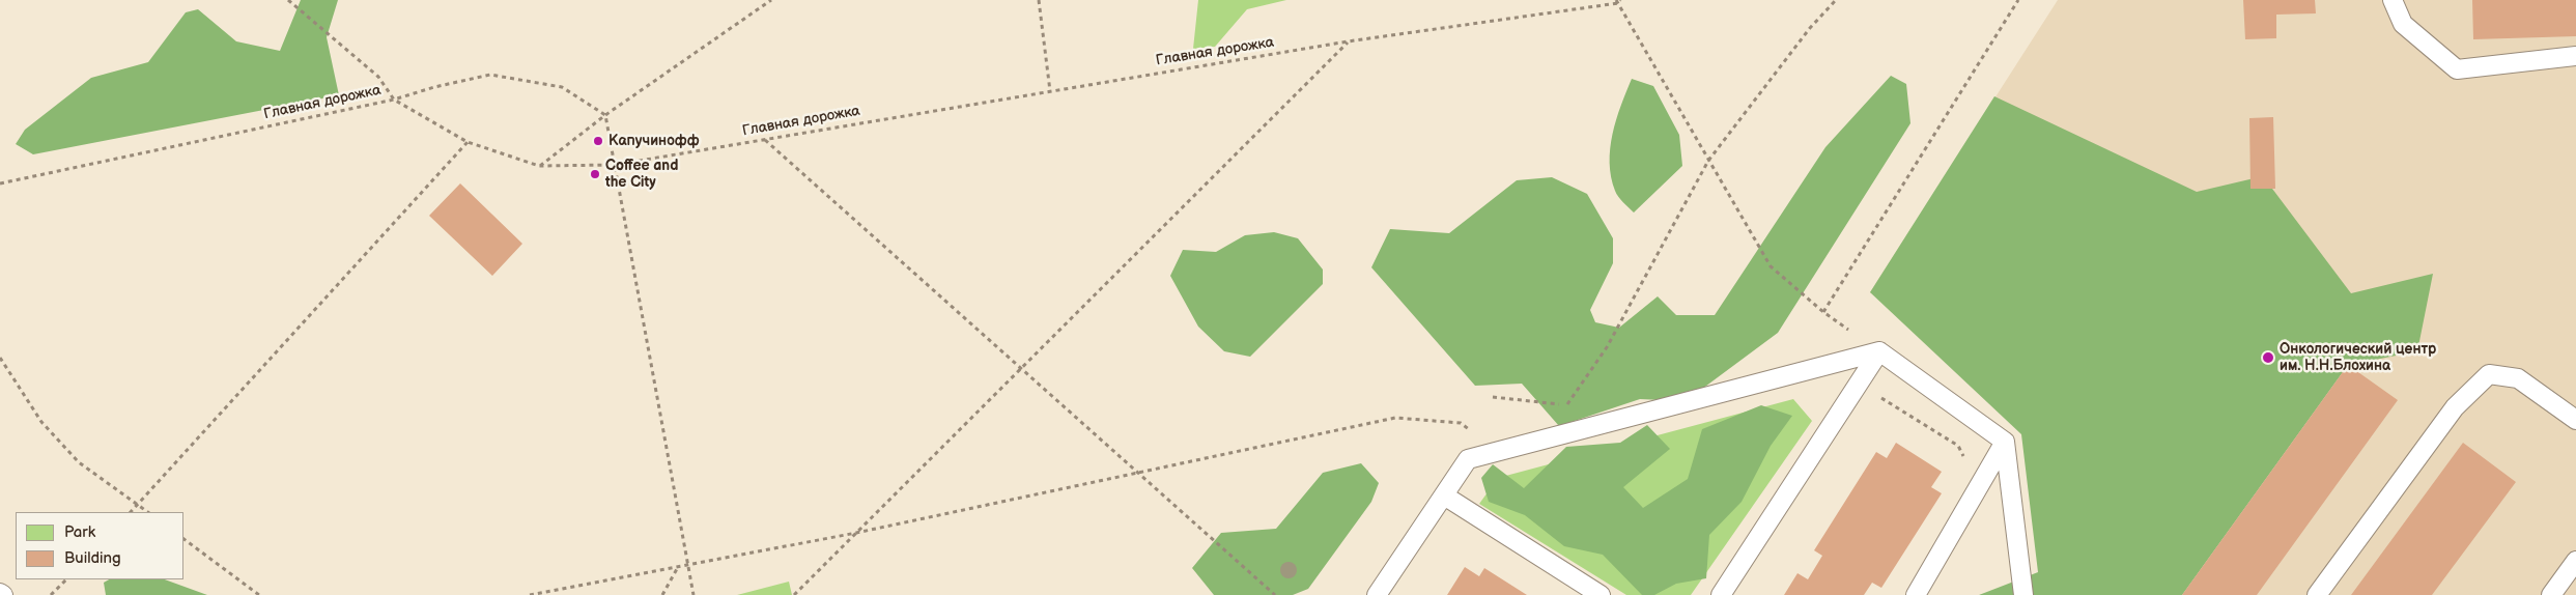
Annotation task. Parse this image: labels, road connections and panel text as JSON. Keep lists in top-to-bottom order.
{
  "streets": {
    "path": ["Главная дорожка"]
  },
  "places": ["Капучинофф", "Coffee and the City", "Онкологический центр им. Н.Н.Блохина"],
  "legend": ["Park", "Building"]
}
